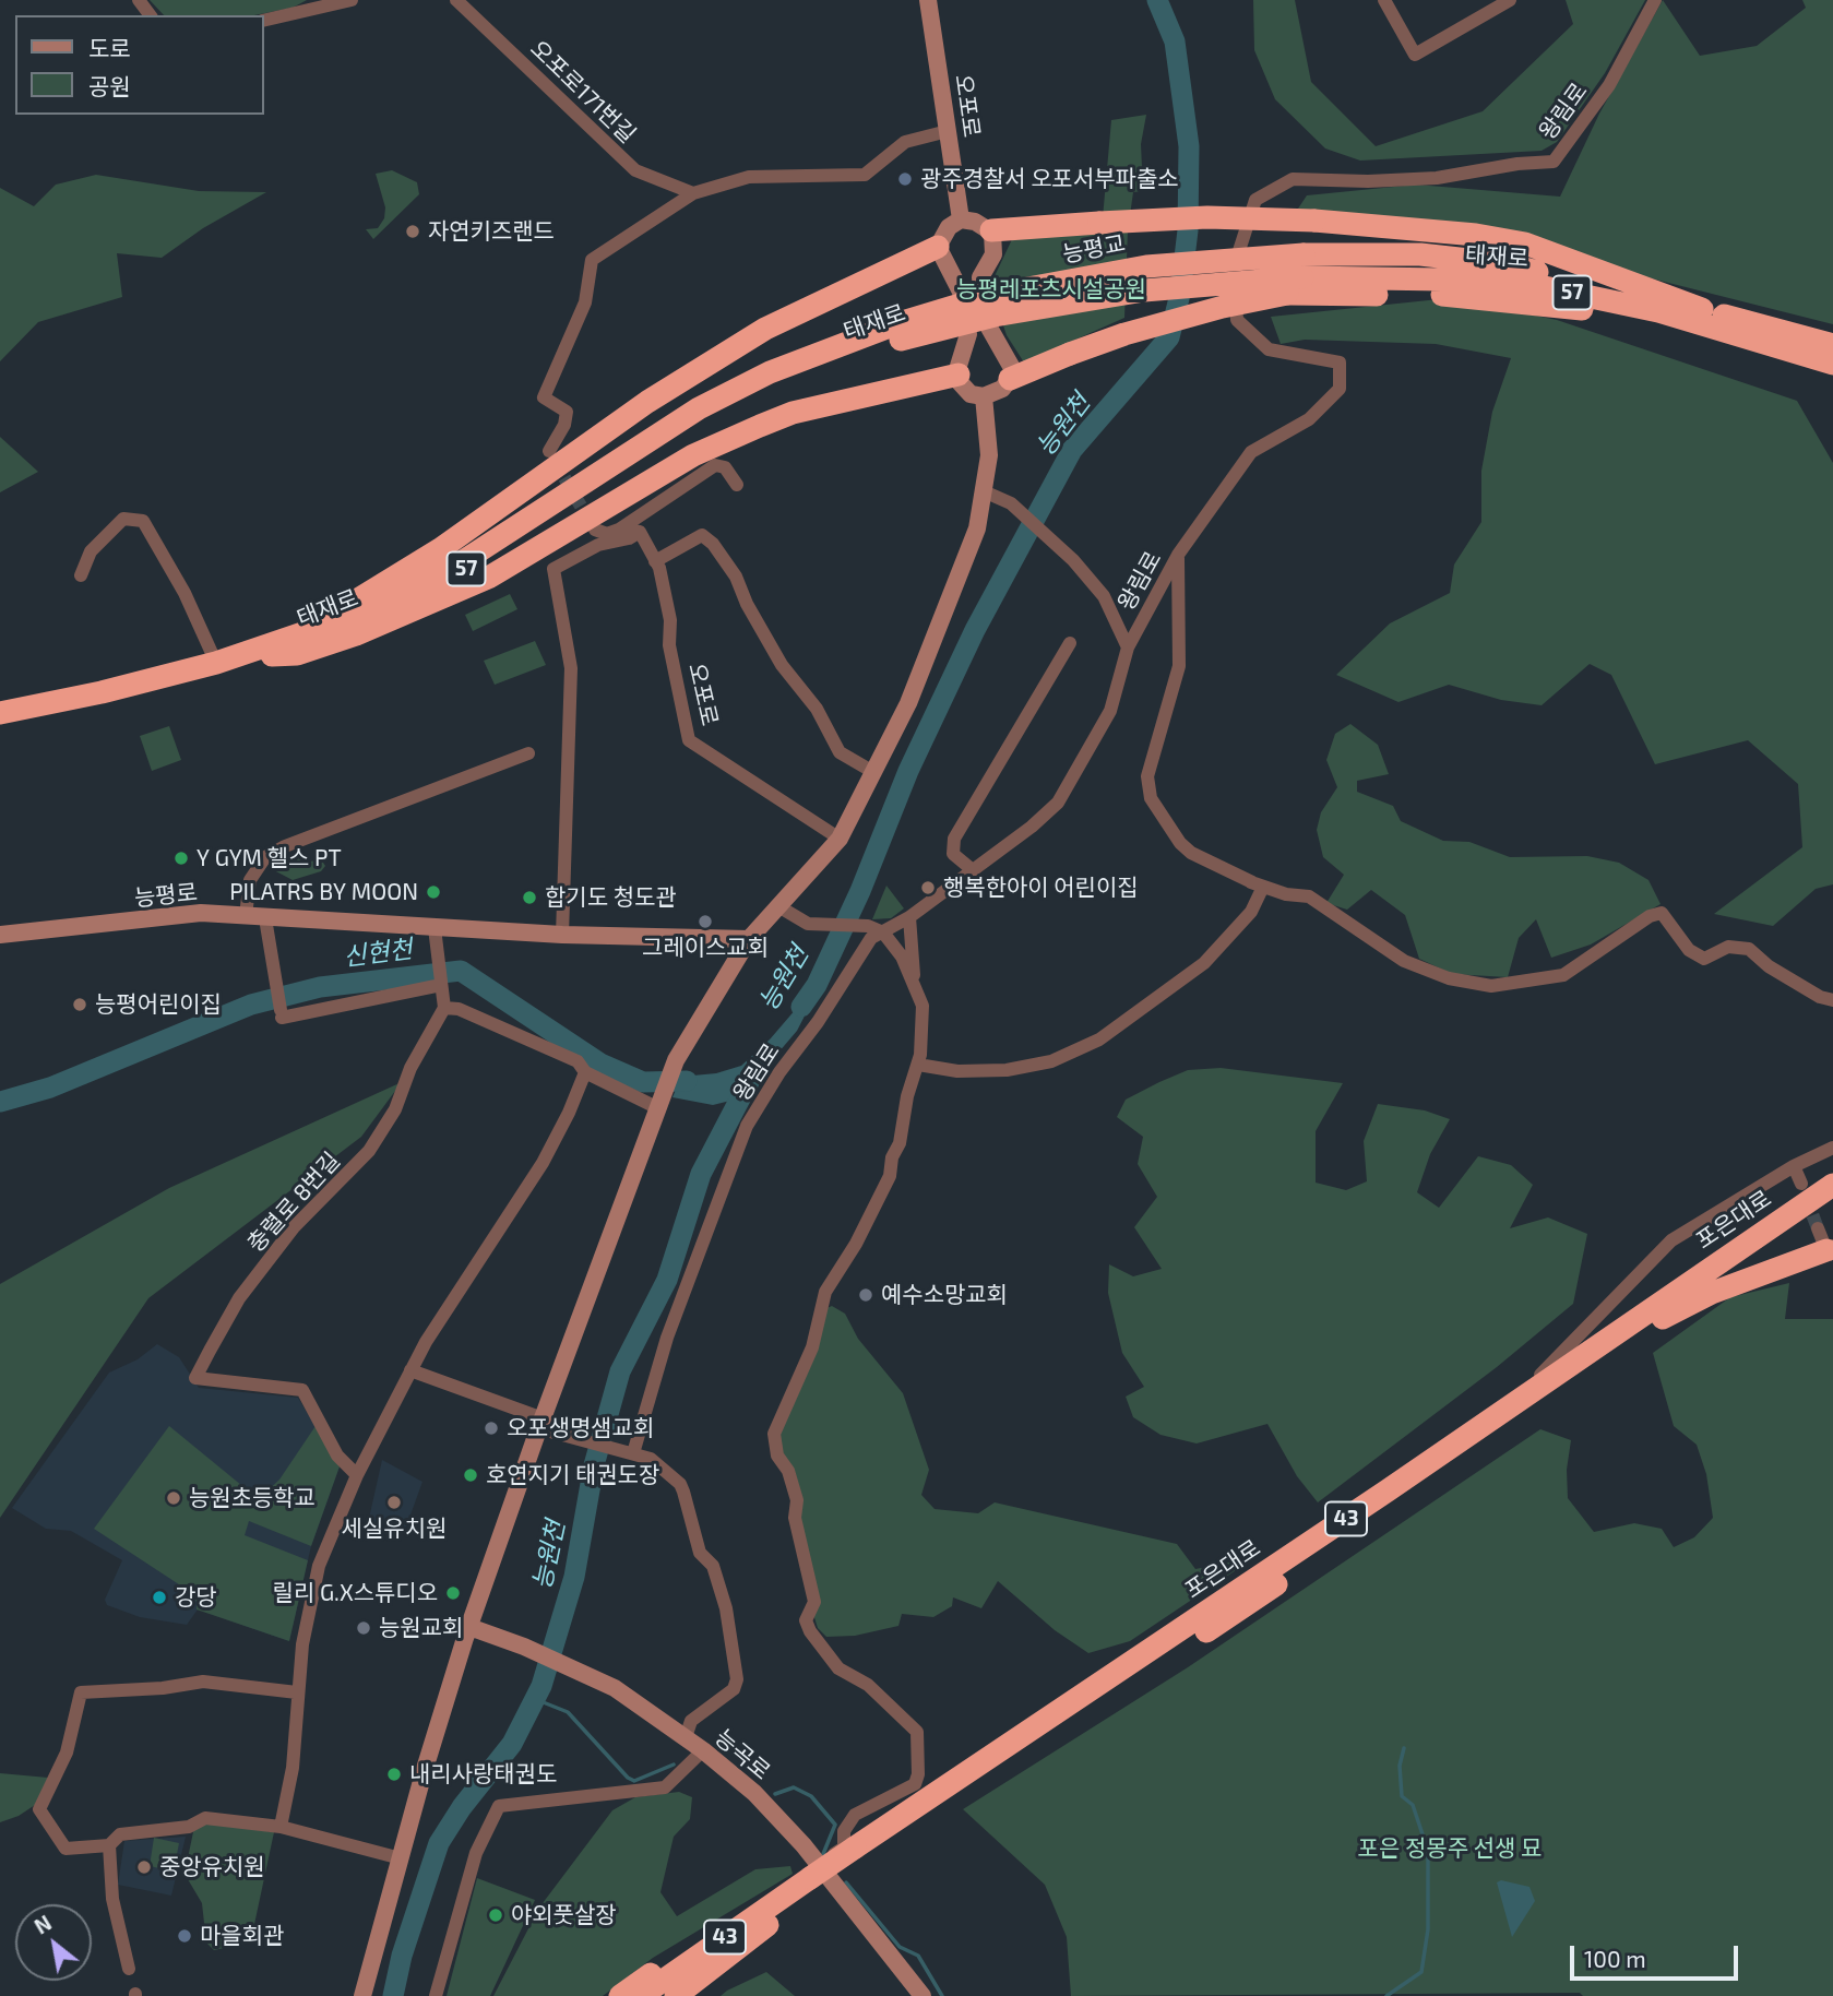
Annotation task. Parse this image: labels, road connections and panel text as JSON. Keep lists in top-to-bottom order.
{
  "streets": {
    "highway": [
      "능평교",
      "태재로",
      "57",
      "포은대로",
      "43"
    ],
    "main road": ["오포로", "능평로", "능곡로"],
    "street": ["오포로171번길", "왕림로", "충렬로 8번길"]
  },
  "crossings": [
    ["능평교", "태재로"],
    ["포은대로", "43"],
    ["43", "능곡로"]
  ],
  "water": ["능원천", "신현천"],
  "parks": ["능평레포츠시설공원", "포은 정몽주 선생 묘"],
  "places": [
    "광주경찰서 오포서부파출소",
    "자연키즈랜드",
    "Y GYM 헬스 PT",
    "행복한아이 어린이집",
    "PILATRS BY MOON",
    "합기도 청도관",
    "그레이스교회",
    "능평어린이집",
    "예수소망교회",
    "오포생명샘교회",
    "호연지기 태권도장",
    "능원초등학교",
    "세실유치원",
    "릴리 G.X스튜디오",
    "강당",
    "능원교회",
    "내리사랑태권도",
    "중앙유치원",
    "야외풋살장",
    "마을회관"
  ],
  "legend": ["도로", "공원"],
  "scale_bar": "100 m",
  "north": "top left"
}
